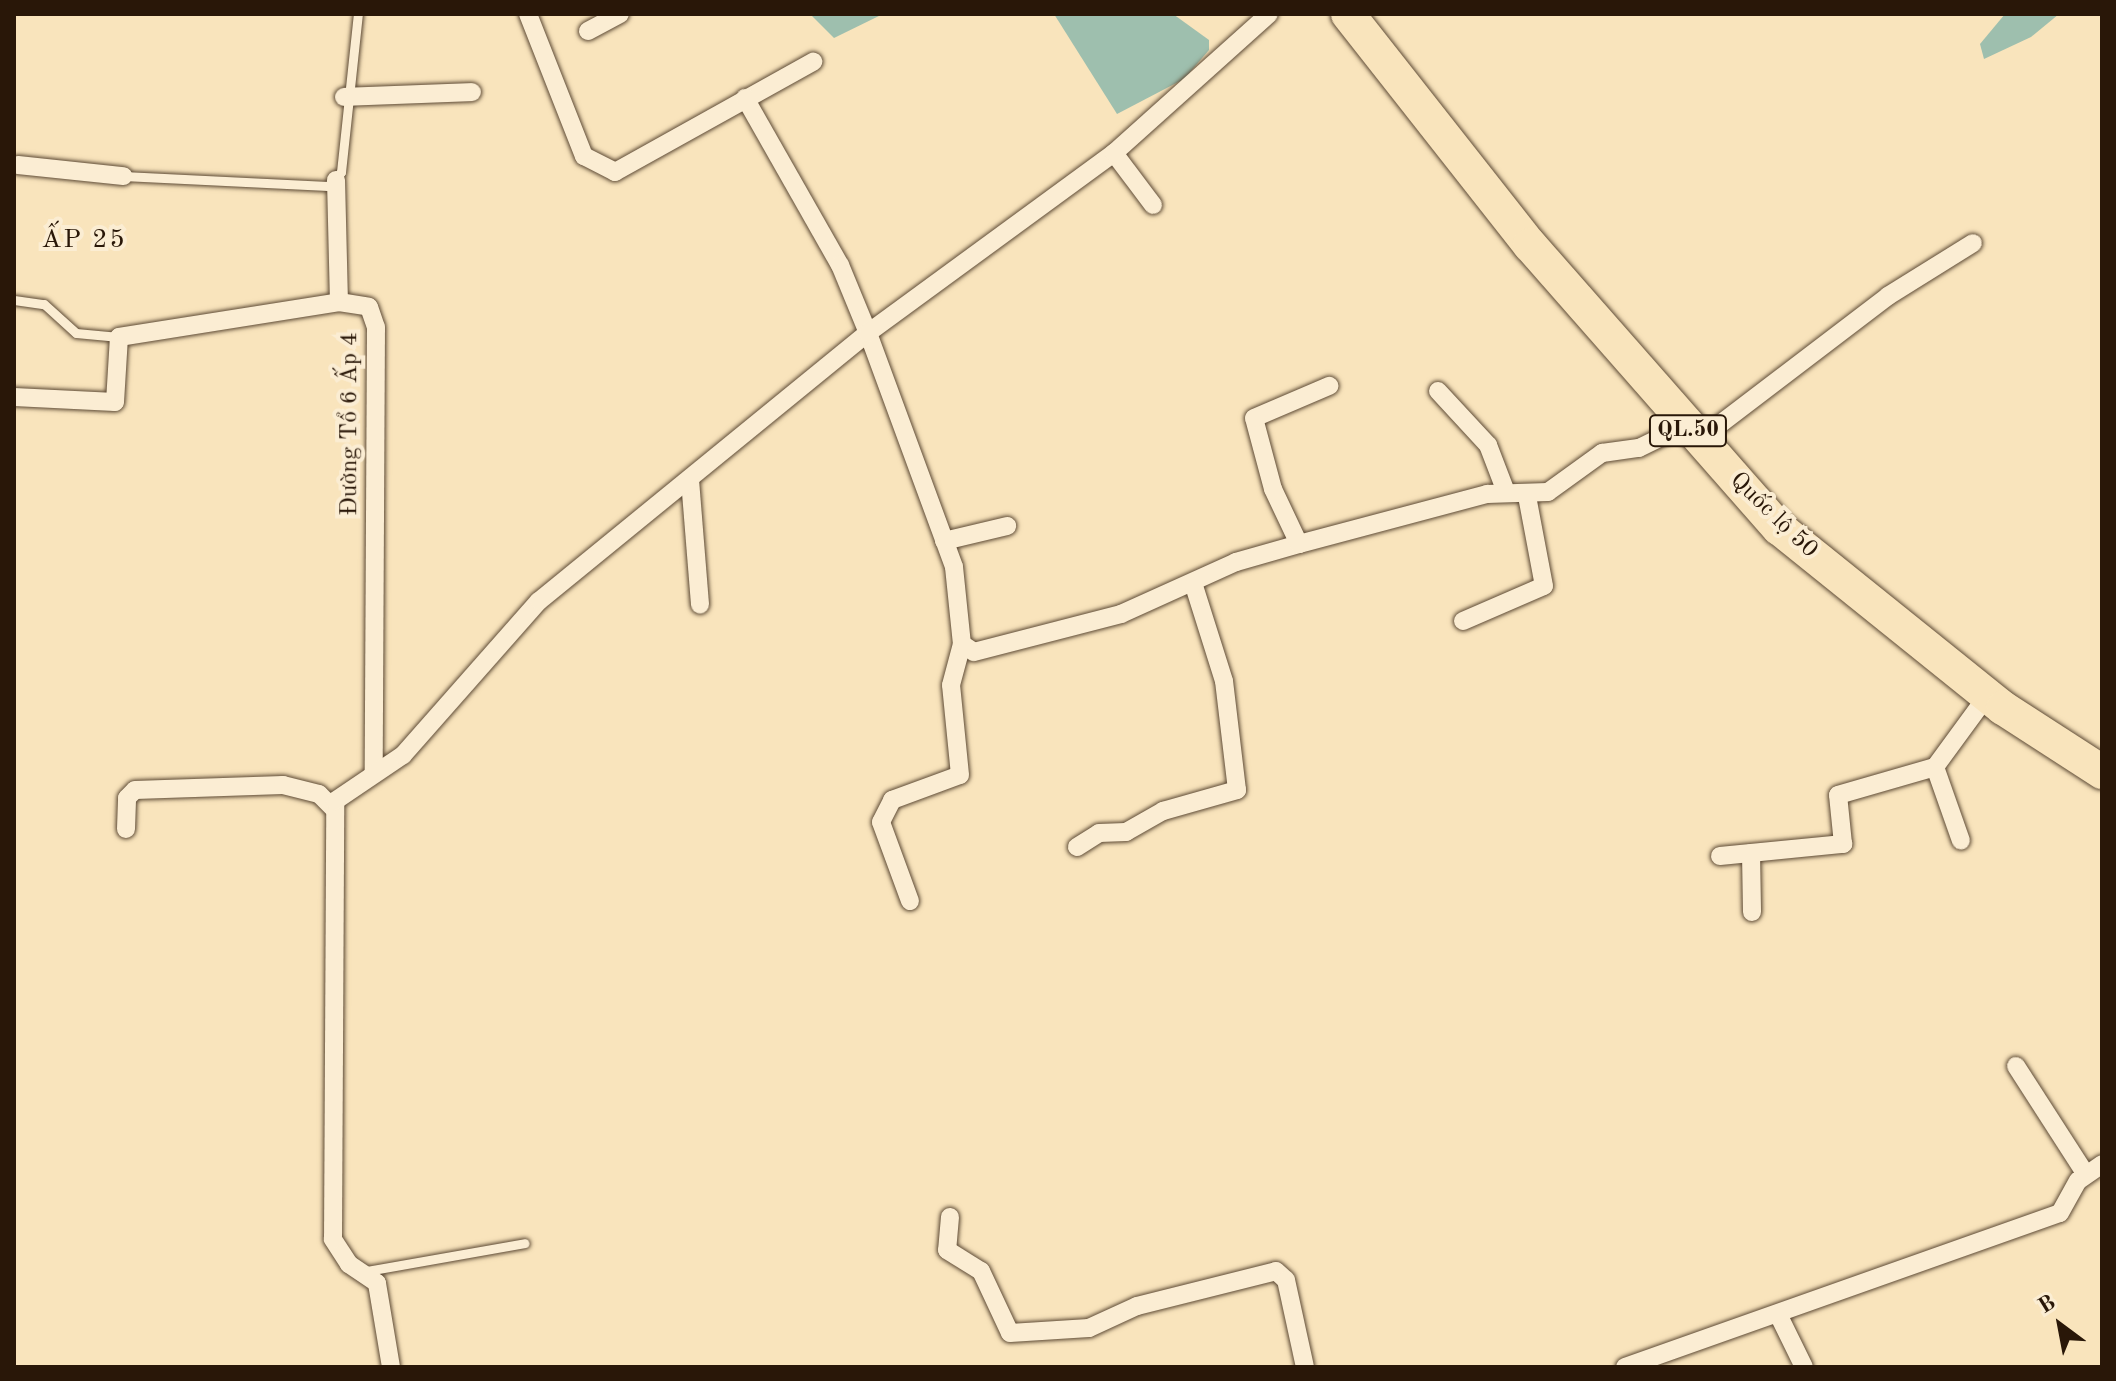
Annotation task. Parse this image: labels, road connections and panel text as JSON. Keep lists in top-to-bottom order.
{
  "streets": {
    "highway": ["QL.50", "Quốc lộ 50"],
    "street": ["Đường Tổ 6 Ấp 4"]
  },
  "districts": ["ẤP 25"],
  "north": "top left"
}
